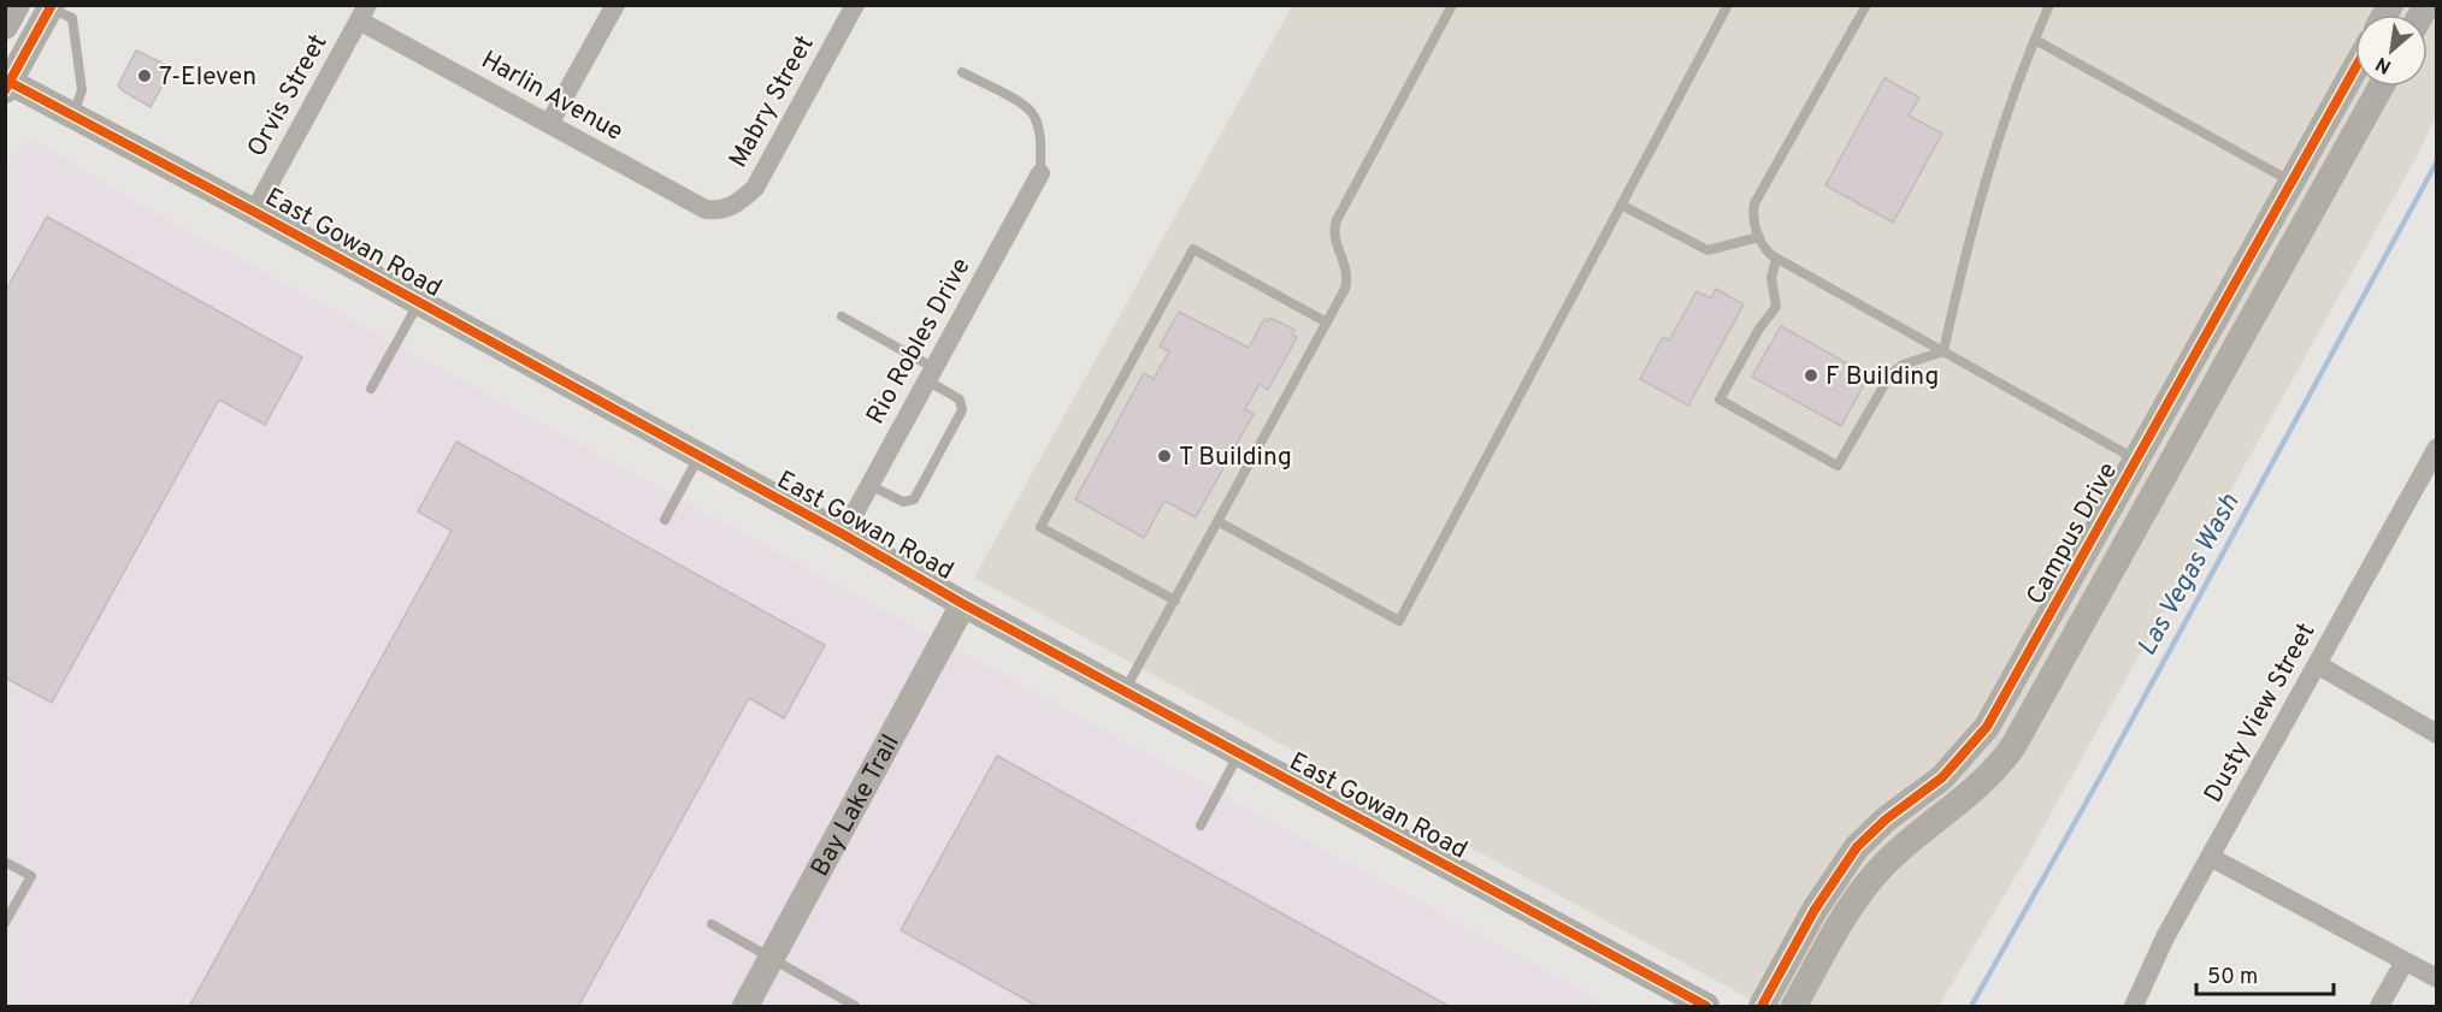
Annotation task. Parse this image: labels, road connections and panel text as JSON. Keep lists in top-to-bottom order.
{
  "streets": {
    "street": [
      "Orvis Street",
      "Harlin Avenue",
      "Mabry Street",
      "East Gowan Road",
      "Rio Robles Drive",
      "Campus Drive",
      "Dusty View Street",
      "Bay Lake Trail"
    ]
  },
  "crossings": [
    ["Orvis Street", "Harlin Avenue"],
    ["Orvis Street", "East Gowan Road"],
    ["Harlin Avenue", "Mabry Street"],
    ["East Gowan Road", "Rio Robles Drive"],
    ["East Gowan Road", "Bay Lake Trail"]
  ],
  "water": ["Las Vegas Wash"],
  "places": ["7-Eleven", "F Building", "T Building"],
  "scale_bar": "50 m",
  "north": "bottom left"
}
